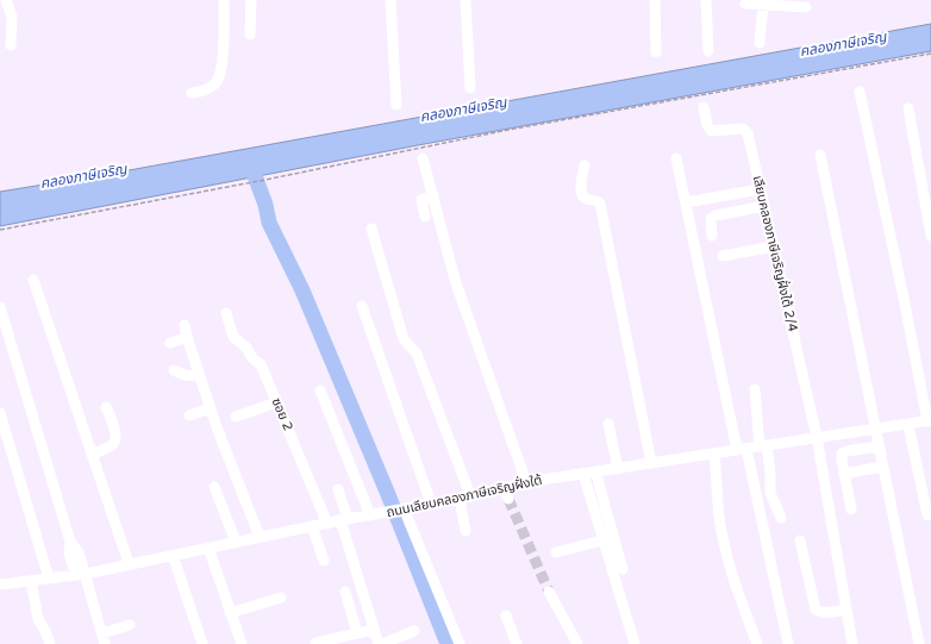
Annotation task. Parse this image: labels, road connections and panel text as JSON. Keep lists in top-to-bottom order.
{
  "streets": {
    "street": ["เลียบคลองภาษีเจริญฝั่งใต้ 2/4", "ซอย 2", "ถนนเลียบคลองภาษีเจริญฝั่งใต้"]
  },
  "crossings": [
    ["เลียบคลองภาษีเจริญฝั่งใต้ 2/4", "ถนนเลียบคลองภาษีเจริญฝั่งใต้"],
    ["ซอย 2", "ถนนเลียบคลองภาษีเจริญฝั่งใต้"]
  ],
  "water": ["คลองภาษีเจริญ"]
}
